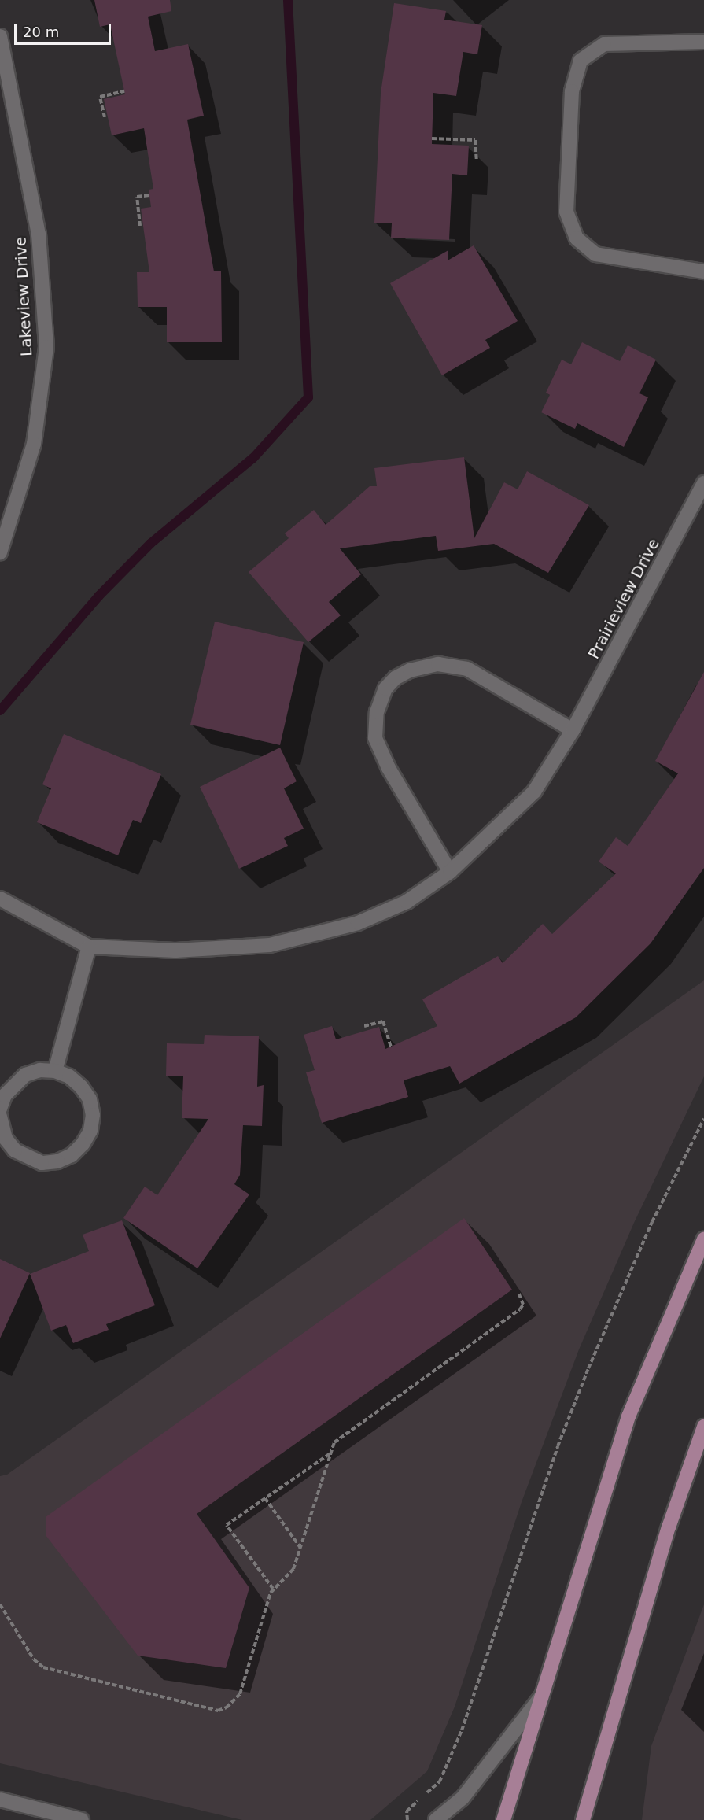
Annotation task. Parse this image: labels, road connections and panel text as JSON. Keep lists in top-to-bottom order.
{
  "streets": {
    "street": ["Lakeview Drive", "Prairieview Drive"]
  },
  "scale_bar": "20 m"
}
